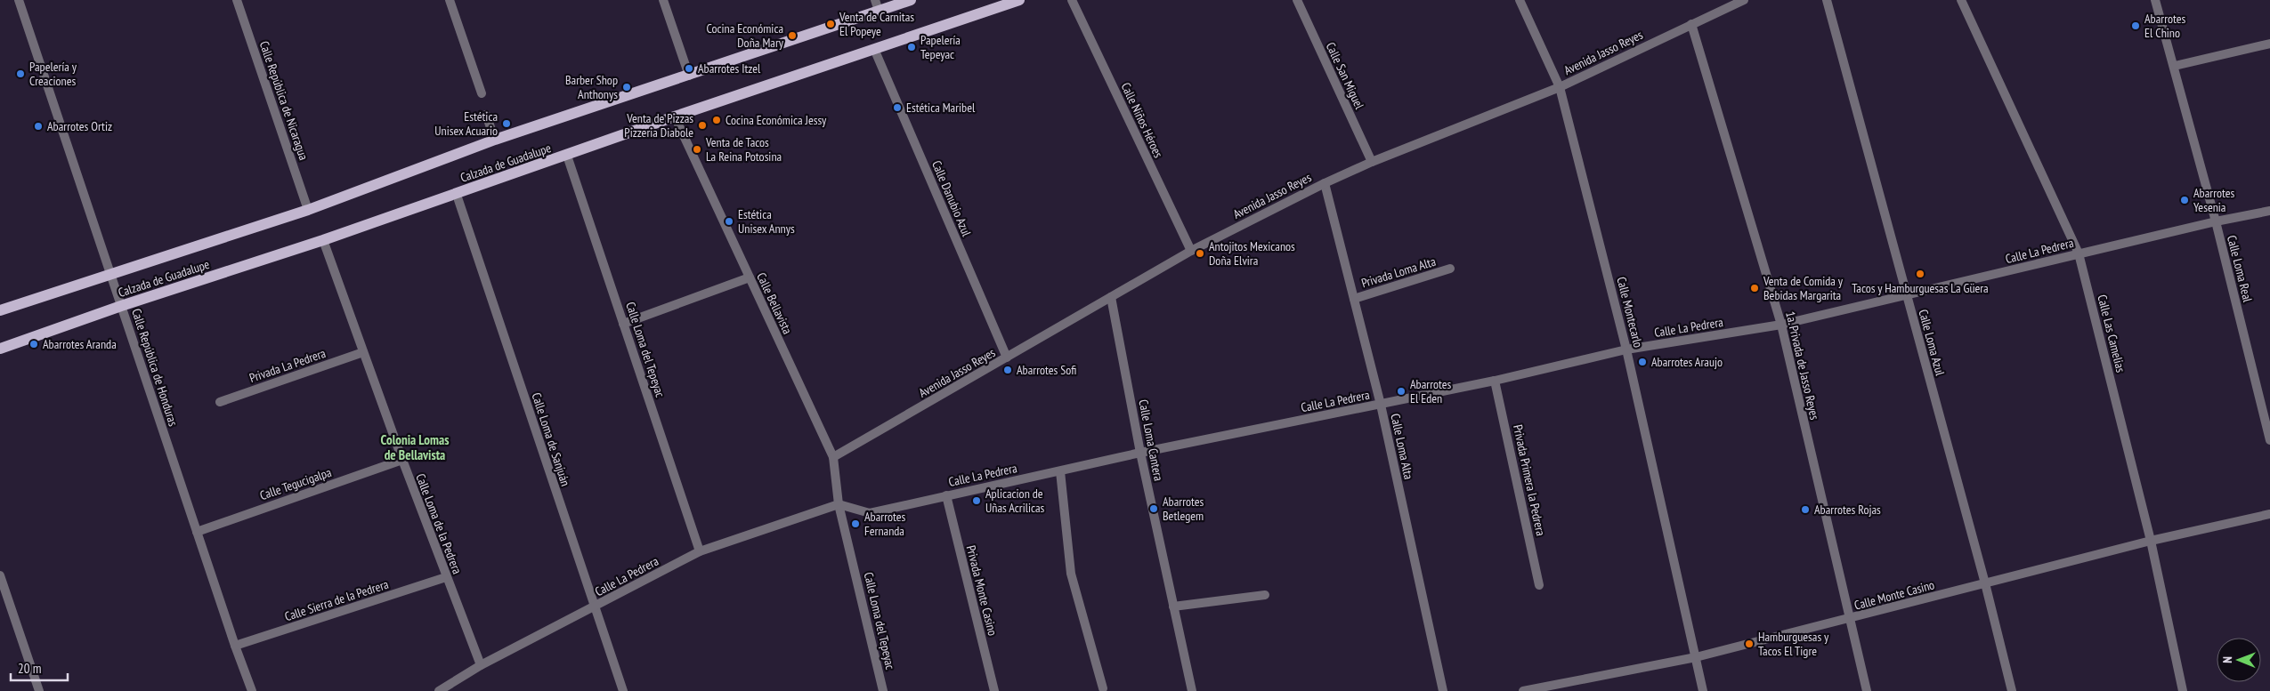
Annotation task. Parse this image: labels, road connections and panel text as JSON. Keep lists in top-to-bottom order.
{
  "streets": {
    "main road": ["Calzada de Guadalupe"],
    "street": [
      "Avenida Jasso Reyes",
      "Calle San Miguel",
      "Calle República de Nicaragua",
      "Calle Niños Héroes",
      "Calle Danubio Azul",
      "Calle La Pedrera",
      "Calle Loma Real",
      "Privada Loma Alta",
      "Calle Bellavista",
      "Calle Montecarlo",
      "Calle Las Camelias",
      "Calle Loma Azul",
      "Calle Loma del Tepeyac",
      "Privada La Pedrera",
      "1a. Privada de Jasso Reyes",
      "Calle República de Honduras",
      "Calle Loma de Sanjuán",
      "Calle Loma Cantera",
      "Calle Loma Alta",
      "Privada Primera la Pedrera",
      "Calle Tegucigalpa",
      "Calle Loma de la Pedrera",
      "Privada Monte Casino",
      "Calle Monte Casino",
      "Calle Sierra de la Pedrera"
    ]
  },
  "crossings": [
    ["Avenida Jasso Reyes", "Calle San Miguel"],
    ["Avenida Jasso Reyes", "Calle Niños Héroes"],
    ["Avenida Jasso Reyes", "Calle Danubio Azul"],
    ["Avenida Jasso Reyes", "Calle Bellavista"],
    ["Avenida Jasso Reyes", "Calle Montecarlo"],
    ["Avenida Jasso Reyes", "1a. Privada de Jasso Reyes"],
    ["Avenida Jasso Reyes", "Calle Loma Cantera"],
    ["Avenida Jasso Reyes", "Calle Loma Alta"],
    ["Calle República de Nicaragua", "Calzada de Guadalupe"],
    ["Calzada de Guadalupe", "Calle Danubio Azul"],
    ["Calzada de Guadalupe", "Calle Bellavista"],
    ["Calzada de Guadalupe", "Calle Loma del Tepeyac"],
    ["Calzada de Guadalupe", "Calle República de Honduras"],
    ["Calzada de Guadalupe", "Calle Loma de Sanjuán"],
    ["Calzada de Guadalupe", "Calle Loma de la Pedrera"],
    ["Calle La Pedrera", "Calle Loma Real"],
    ["Calle La Pedrera", "Calle Bellavista"],
    ["Calle La Pedrera", "Calle Montecarlo"],
    ["Calle La Pedrera", "Calle Las Camelias"],
    ["Calle La Pedrera", "Calle Loma Azul"],
    ["Calle La Pedrera", "Calle Loma del Tepeyac"],
    ["Calle La Pedrera", "1a. Privada de Jasso Reyes"],
    ["Calle La Pedrera", "Calle Loma de Sanjuán"],
    ["Calle La Pedrera", "Calle Loma Cantera"],
    ["Calle La Pedrera", "Calle Loma Alta"],
    ["Calle La Pedrera", "Privada Primera la Pedrera"],
    ["Calle La Pedrera", "Calle Loma de la Pedrera"],
    ["Calle La Pedrera", "Privada Monte Casino"],
    ["Privada Loma Alta", "Calle Loma Alta"],
    ["Calle Bellavista", "Calle Loma del Tepeyac"],
    ["Calle Montecarlo", "Calle Monte Casino"],
    ["Calle Las Camelias", "Calle Monte Casino"],
    ["Calle Loma Azul", "Calle Monte Casino"],
    ["Privada La Pedrera", "Calle Loma de la Pedrera"],
    ["1a. Privada de Jasso Reyes", "Calle Monte Casino"],
    ["Calle República de Honduras", "Calle Tegucigalpa"],
    ["Calle República de Honduras", "Calle Sierra de la Pedrera"],
    ["Calle Tegucigalpa", "Calle Loma de la Pedrera"],
    ["Calle Loma de la Pedrera", "Calle Sierra de la Pedrera"]
  ],
  "districts": ["Colonia Lomas de Bellavista"],
  "places": [
    "Venta de Carnitas El Popeye",
    "Abarrotes El Chino",
    "Cocina Económica Doña Mary",
    "Papelería Tepeyac",
    "Abarrotes Itzel",
    "Papelería y Creaciones",
    "Barber Shop Anthonys",
    "Estética Maribel",
    "Cocina Económica Jessy",
    "Estética Unisex Acuario",
    "Venta de Pizzas Pizzeria Diabole",
    "Abarrotes Ortiz",
    "Venta de Tacos La Reina Potosina",
    "Abarrotes Yesenia",
    "Estética Unisex Annys",
    "Antojitos Mexicanos Doña Elvira",
    "Tacos y Hamburguesas La Güera",
    "Venta de Comida y Bebidas Margarita",
    "Abarrotes Aranda",
    "Abarrotes Araujo",
    "Abarrotes Sofi",
    "Abarrotes El Eden",
    "Aplicacion de Uñas Acrilicas",
    "Abarrotes Betlegem",
    "Abarrotes Rojas",
    "Abarrotes Fernanda",
    "Hamburguesas y Tacos El Tigre"
  ],
  "scale_bar": "20 m",
  "north": "left"
}
